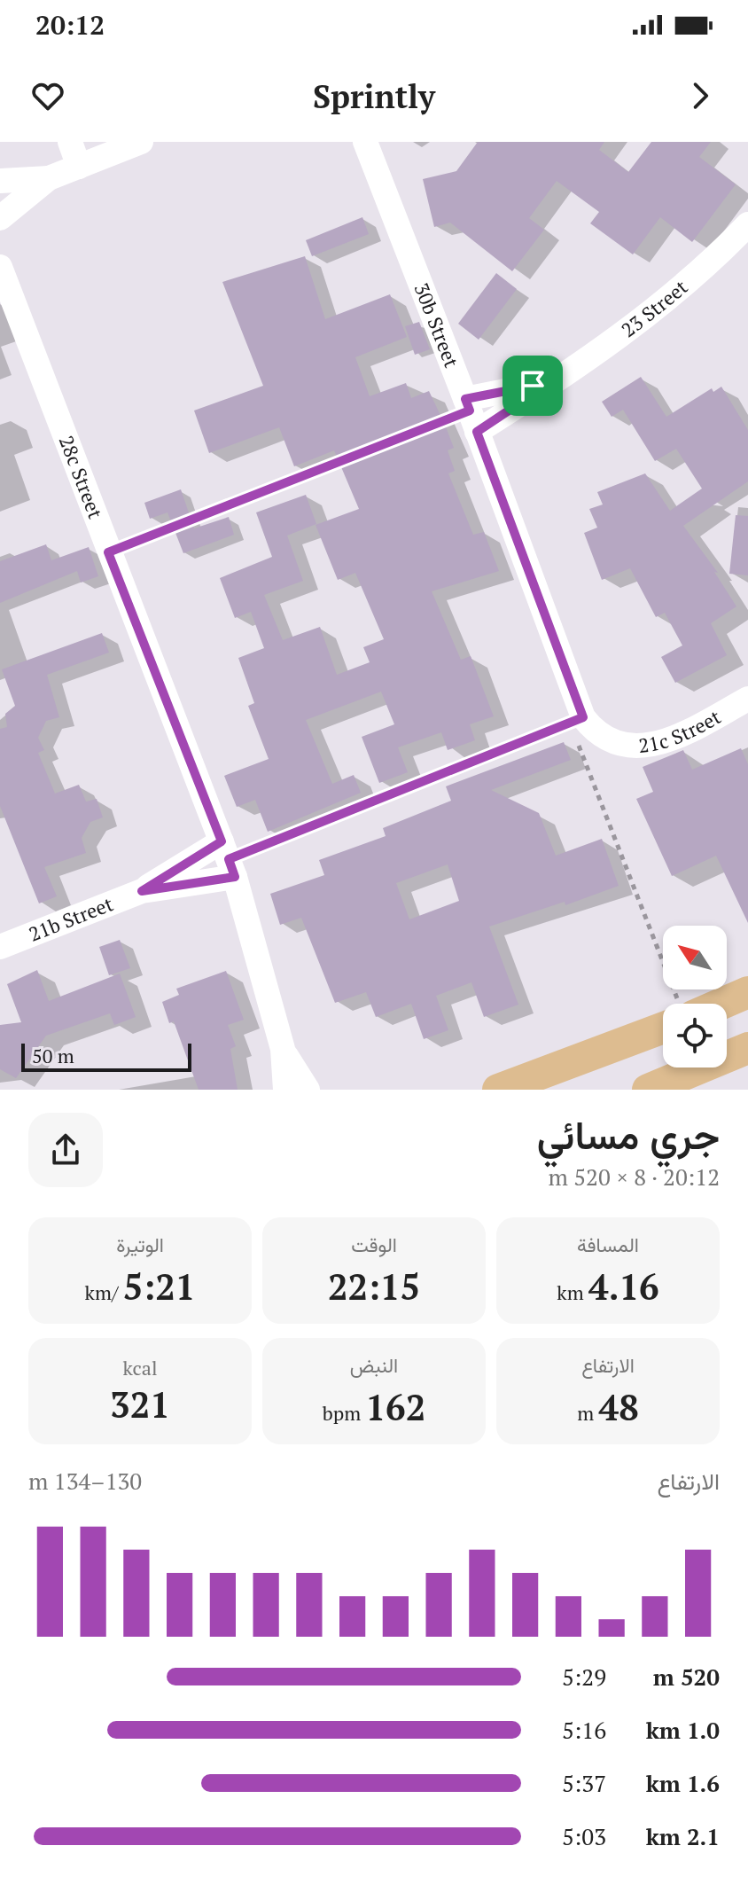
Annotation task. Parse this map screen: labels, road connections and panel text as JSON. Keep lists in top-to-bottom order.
{
  "streets": {
    "street": [
      "23 Street",
      "30b Street",
      "28c Street",
      "21c Street",
      "21b Street"
    ]
  },
  "crossings": [
    ["23 Street", "30b Street"],
    ["30b Street", "21c Street"],
    ["28c Street", "21b Street"]
  ],
  "scale_bar": "50 m",
  "north": "top left",
  "page": {
    "status": "20:12",
    "header": "Sprintly",
    "scale": "50 m",
    "heading": ["جري مسائي", "20:12 · 8 × 520 m"],
    "stats": [
      ["المسافة", "4.16 km"],
      ["الوقت", "22:15"],
      ["الوتيرة", "5:21 /km"],
      ["الارتفاع", "48 m"],
      ["النبض", "162 bpm"],
      ["kcal", "321"]
    ],
    "chart": ["الارتفاع", "130–134 m"],
    "list": [
      {
        "name": "520 m",
        "note": "5:29"
      },
      {
        "name": "1.0 km",
        "note": "5:16"
      },
      {
        "name": "1.6 km",
        "note": "5:37"
      },
      {
        "name": "2.1 km",
        "note": "5:03"
      }
    ]
  }
}
